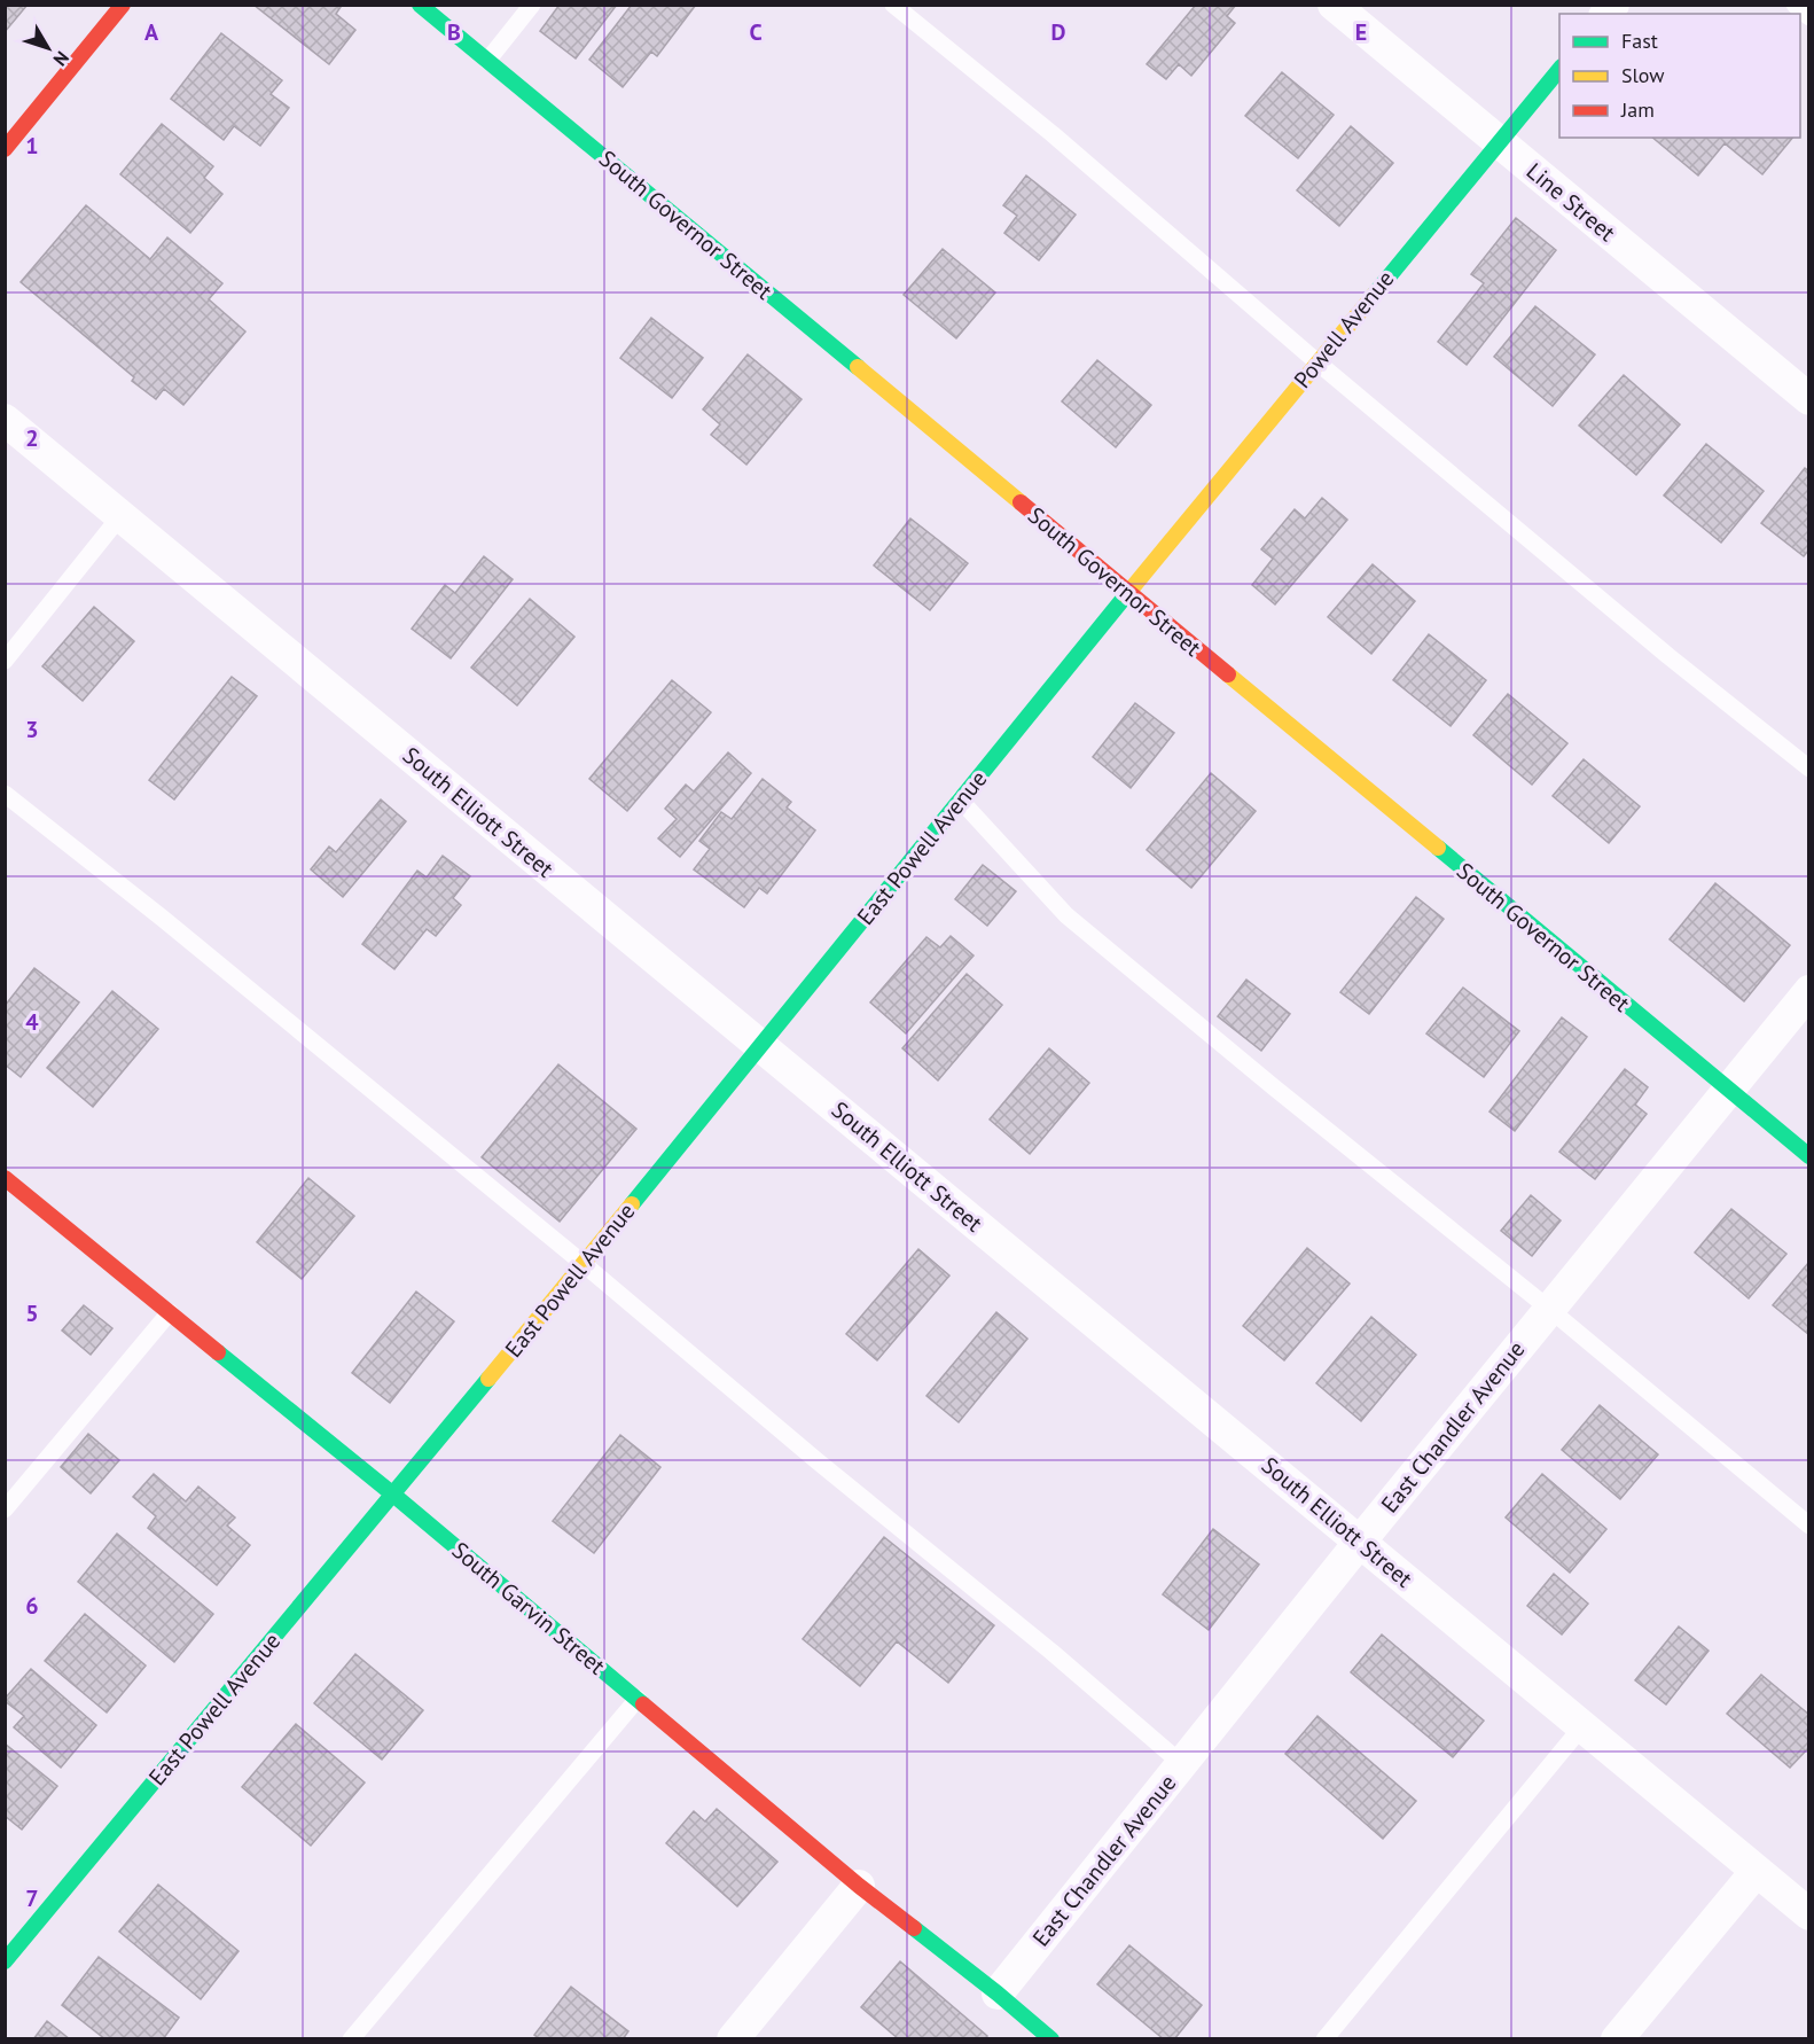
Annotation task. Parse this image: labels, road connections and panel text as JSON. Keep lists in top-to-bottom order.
{
  "streets": {
    "street": [
      "Line Street",
      "South Governor Street",
      "Powell Avenue",
      "South Elliott Street",
      "East Powell Avenue",
      "East Chandler Avenue",
      "South Garvin Street"
    ]
  },
  "crossings": [
    ["Line Street", "Powell Avenue"],
    ["South Governor Street", "Powell Avenue"],
    ["South Governor Street", "East Powell Avenue"],
    ["South Governor Street", "East Chandler Avenue"],
    ["Powell Avenue", "East Powell Avenue"],
    ["South Elliott Street", "East Powell Avenue"],
    ["South Elliott Street", "East Chandler Avenue"],
    ["East Powell Avenue", "South Garvin Street"],
    ["East Chandler Avenue", "South Garvin Street"]
  ],
  "legend": ["Fast", "Slow", "Jam"],
  "north": "bottom right",
  "grid": {
    "columns": [
      "A",
      "B",
      "C",
      "D",
      "E"
    ],
    "rows": [
      "1",
      "2",
      "3",
      "4",
      "5",
      "6",
      "7"
    ]
  }
}
